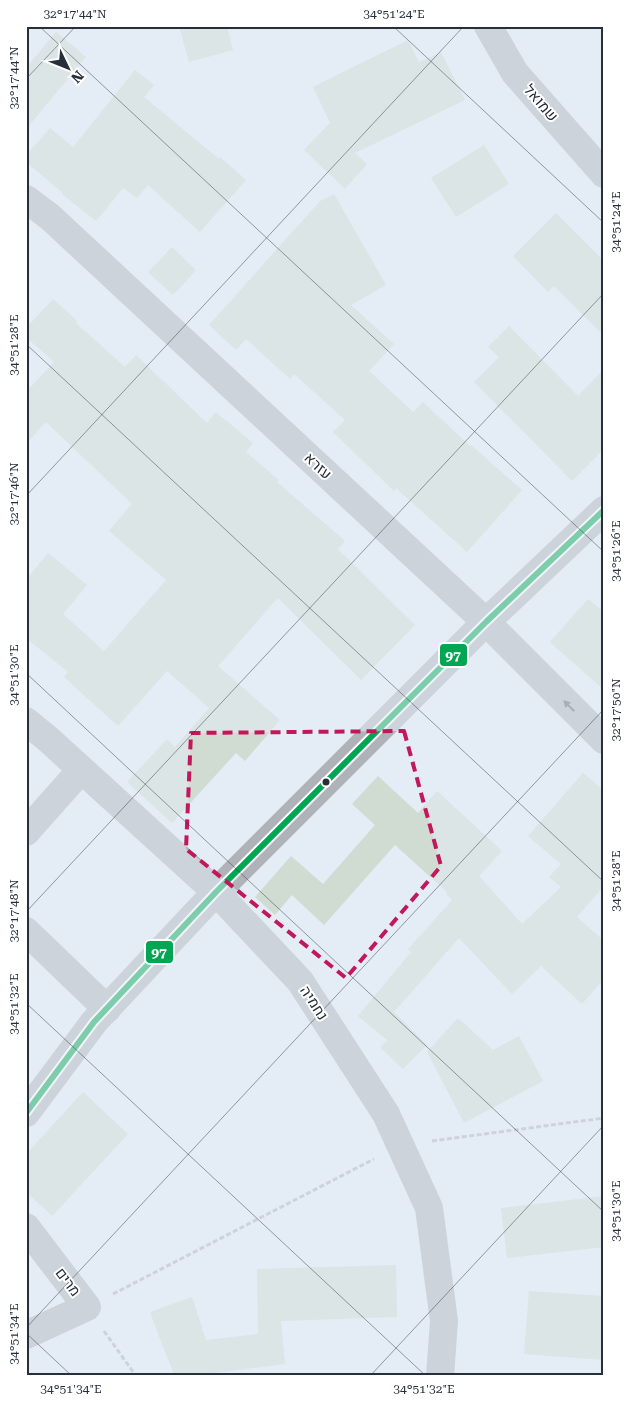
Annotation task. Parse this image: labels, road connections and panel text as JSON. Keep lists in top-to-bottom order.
{
  "streets": {
    "street": [
      "שמואל",
      "עזרא",
      "נחמיה",
      "מרים"
    ]
  },
  "lines": ["transit line 97"],
  "north": "bottom right",
  "coordinates": [
    "32°17'44\"N",
    "34°51'24\"E",
    "34°51'28\"E",
    "32°17'46\"N",
    "34°51'26\"E",
    "34°51'30\"E",
    "32°17'50\"N",
    "32°17'48\"N",
    "34°51'32\"E",
    "34°51'34\"E"
  ]
}
